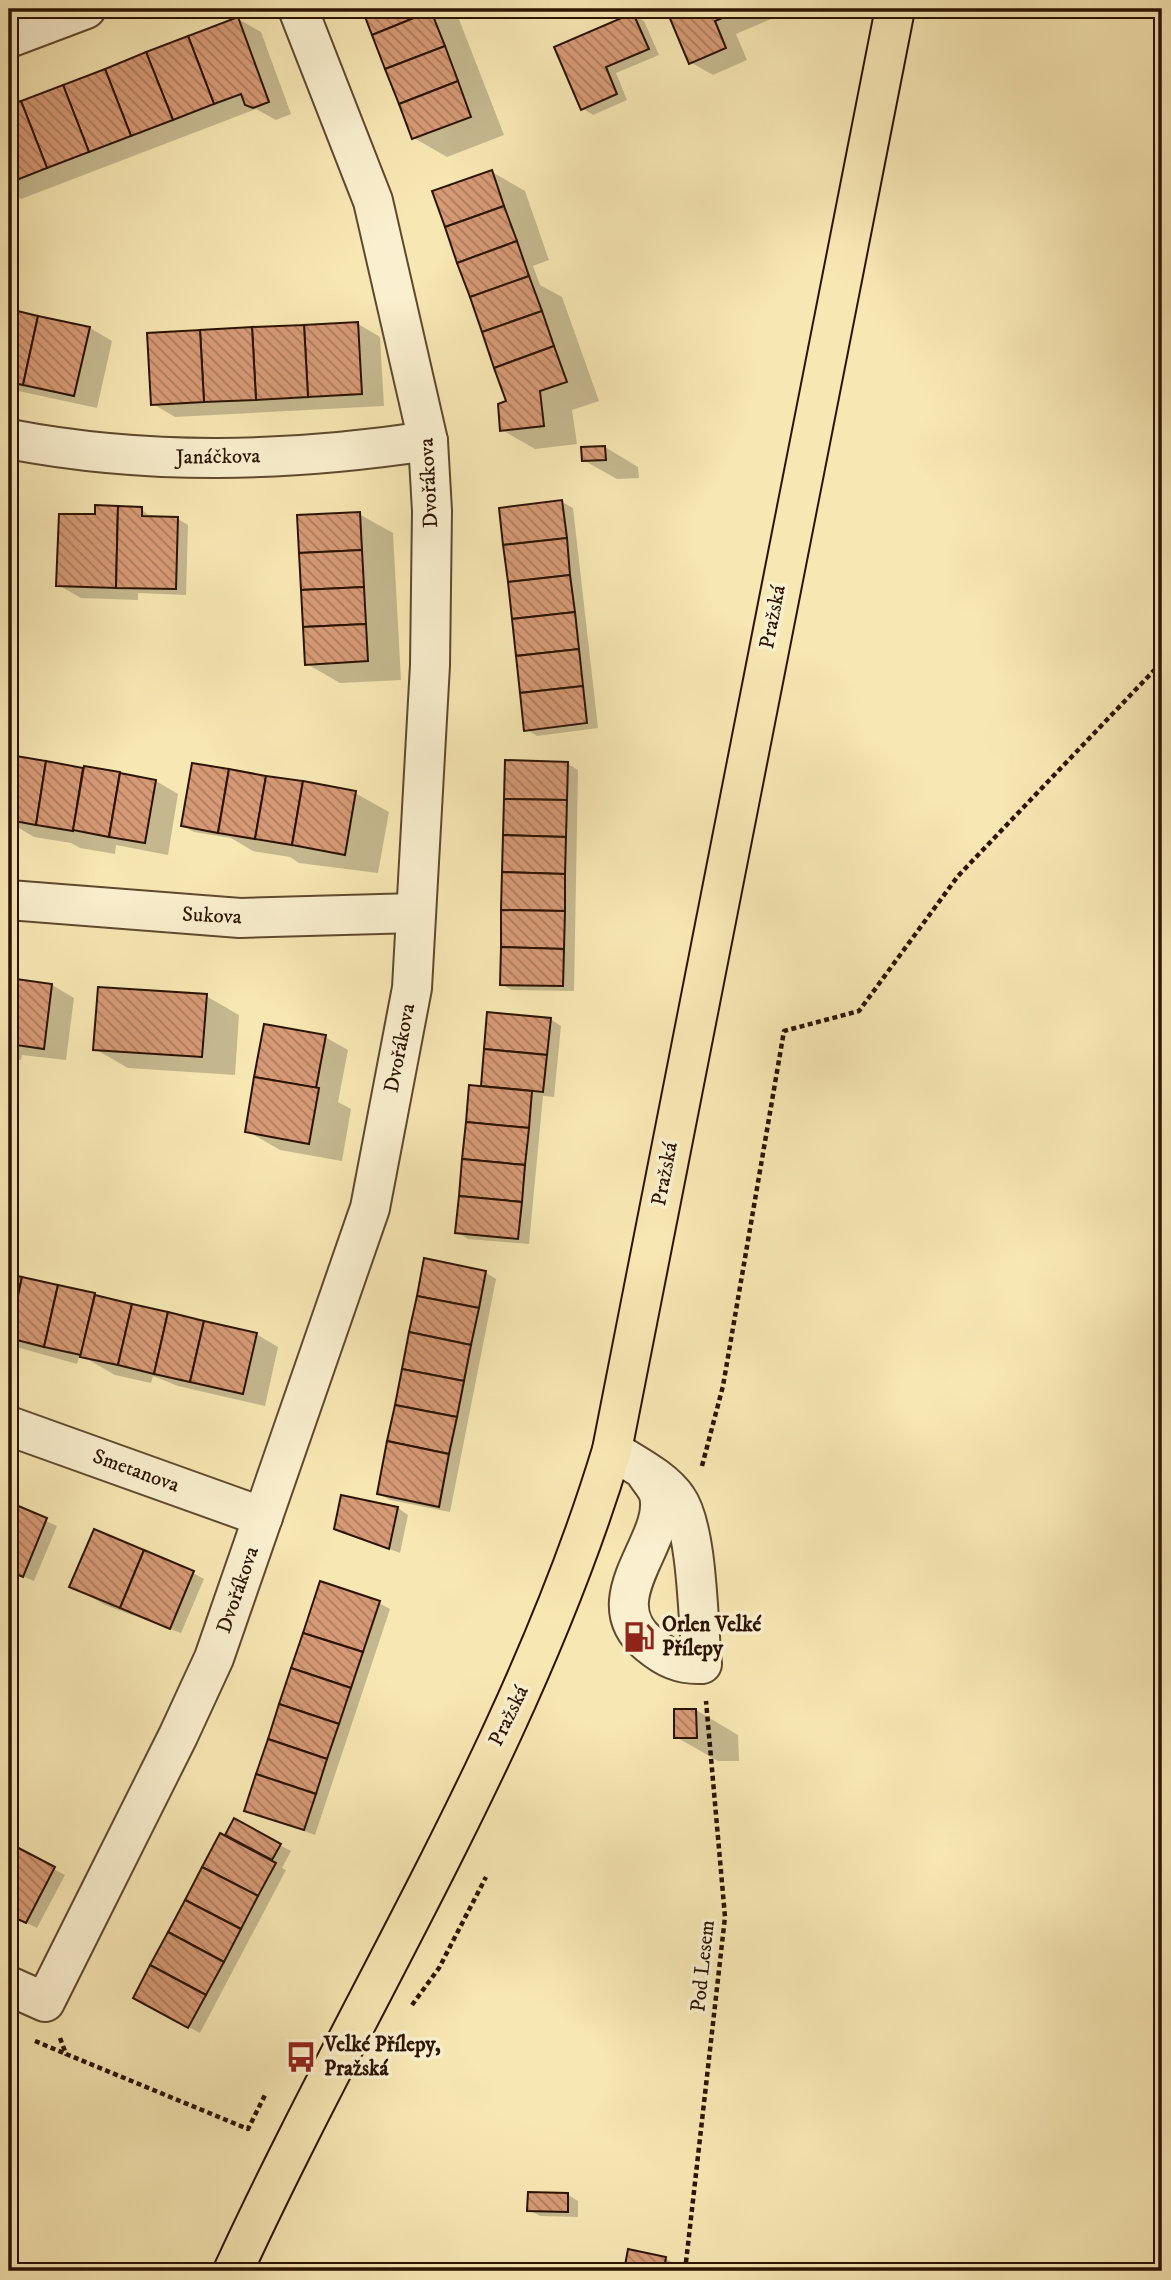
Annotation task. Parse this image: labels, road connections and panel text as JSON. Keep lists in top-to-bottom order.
{
  "streets": {
    "main road": ["Pražská"],
    "street": [
      "Janáčkova",
      "Dvořákova",
      "Sukova",
      "Smetanova"
    ],
    "path": ["Pod Lesem"]
  },
  "crossings": [
    ["Janáčkova", "Dvořákova"],
    ["Dvořákova", "Sukova"],
    ["Dvořákova", "Smetanova"]
  ],
  "places": {
    "fuel station": ["Orlen Velké Přílepy"],
    "bus stop": ["Velké Přílepy, Pražská"]
  }
}
